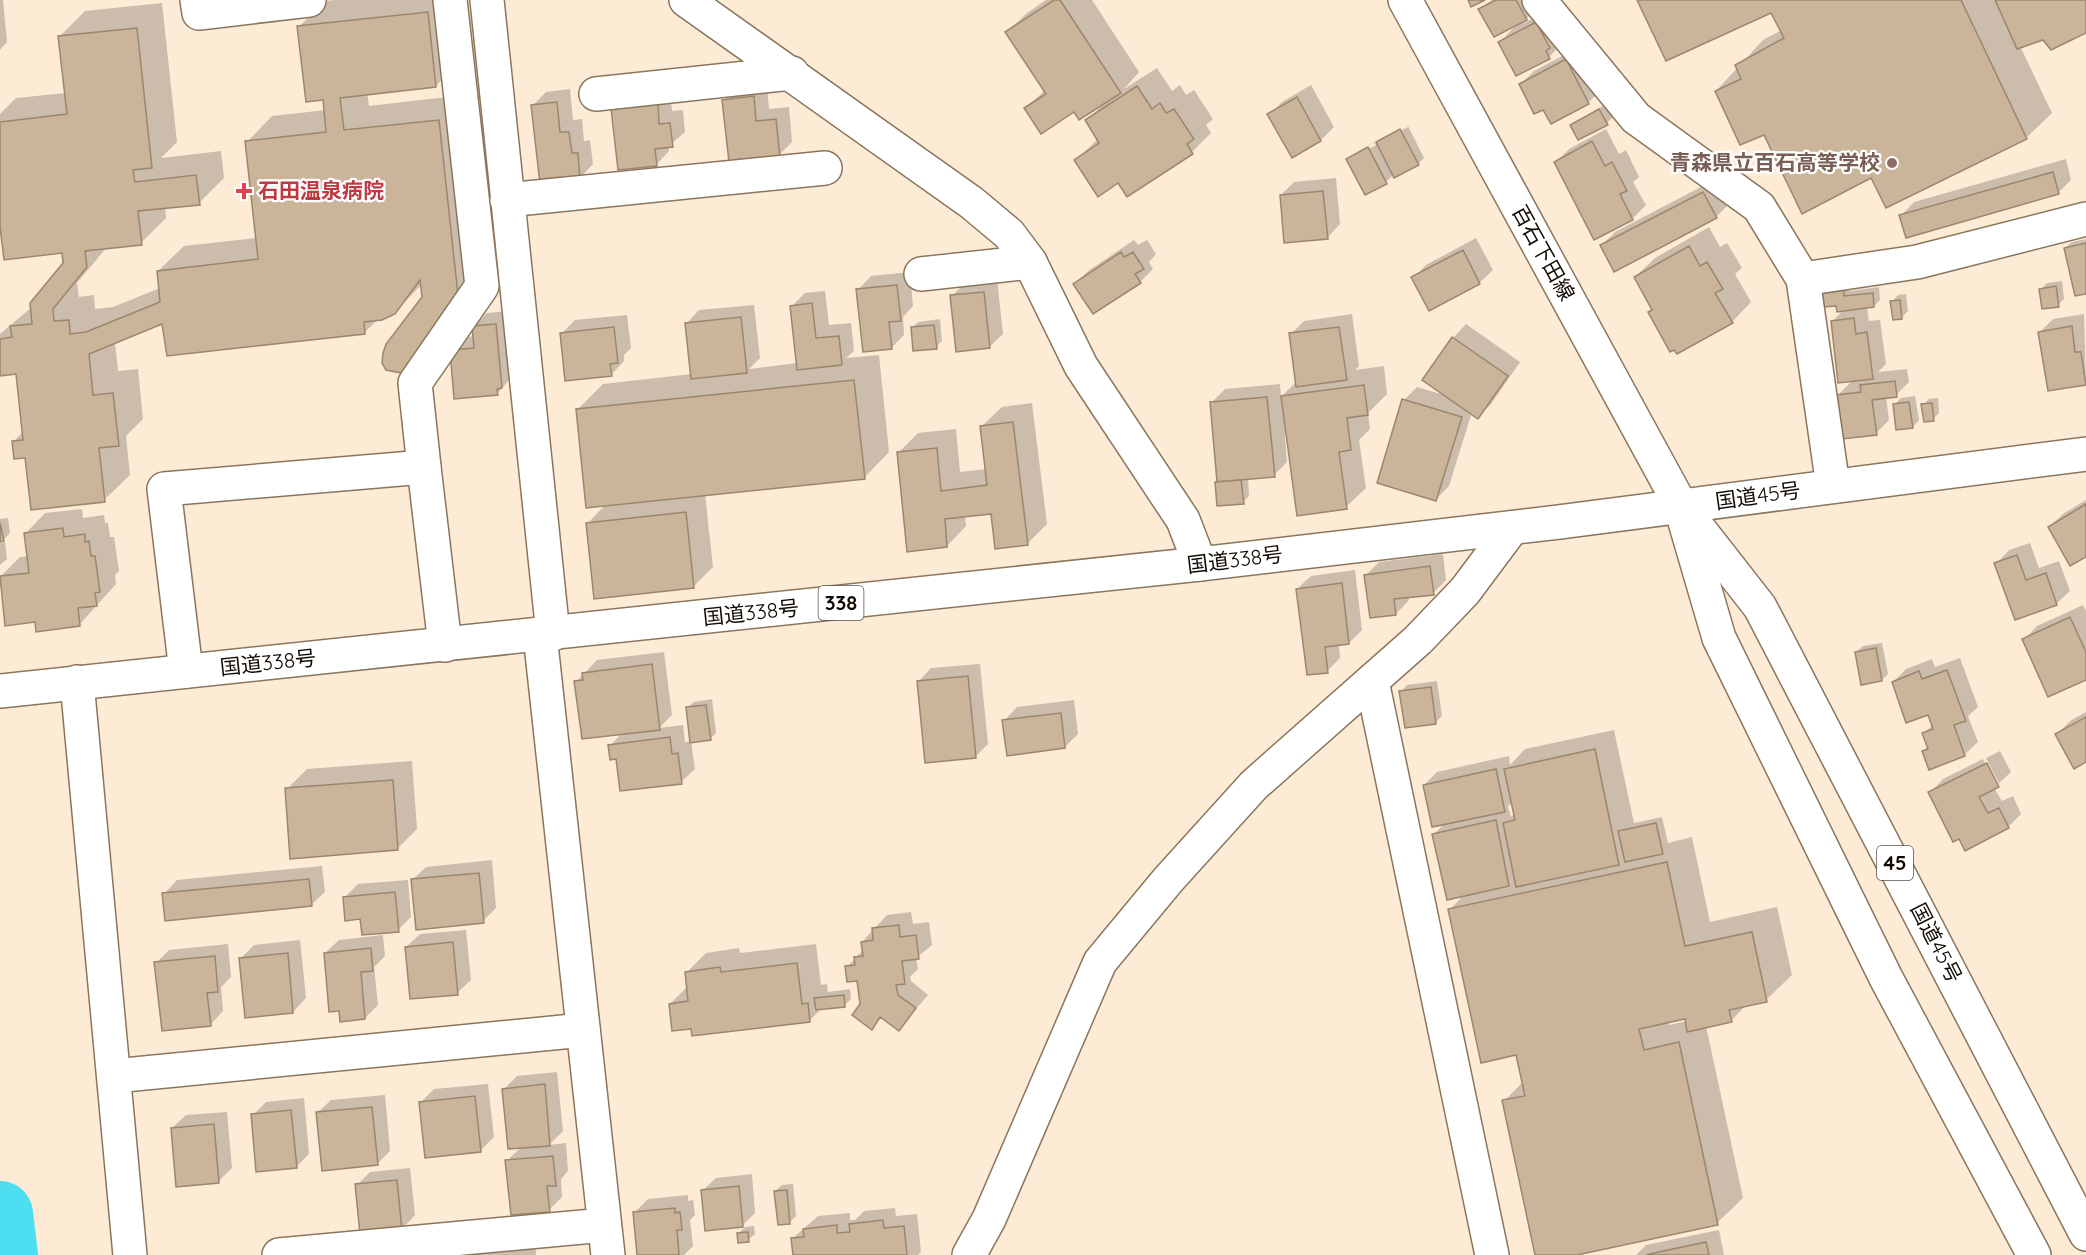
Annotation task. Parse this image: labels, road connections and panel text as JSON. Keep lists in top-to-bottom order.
{
  "streets": {
    "main road": [
      "百石下田線",
      "国道45号",
      "国道338号",
      "338",
      "45"
    ]
  },
  "crossings": [
    ["百石下田線", "国道45号"],
    ["百石下田線", "国道338号"],
    ["国道45号", "国道338号"]
  ],
  "places": {
    "other": ["青森県立百石高等学校"],
    "health": ["石田温泉病院"]
  }
}
